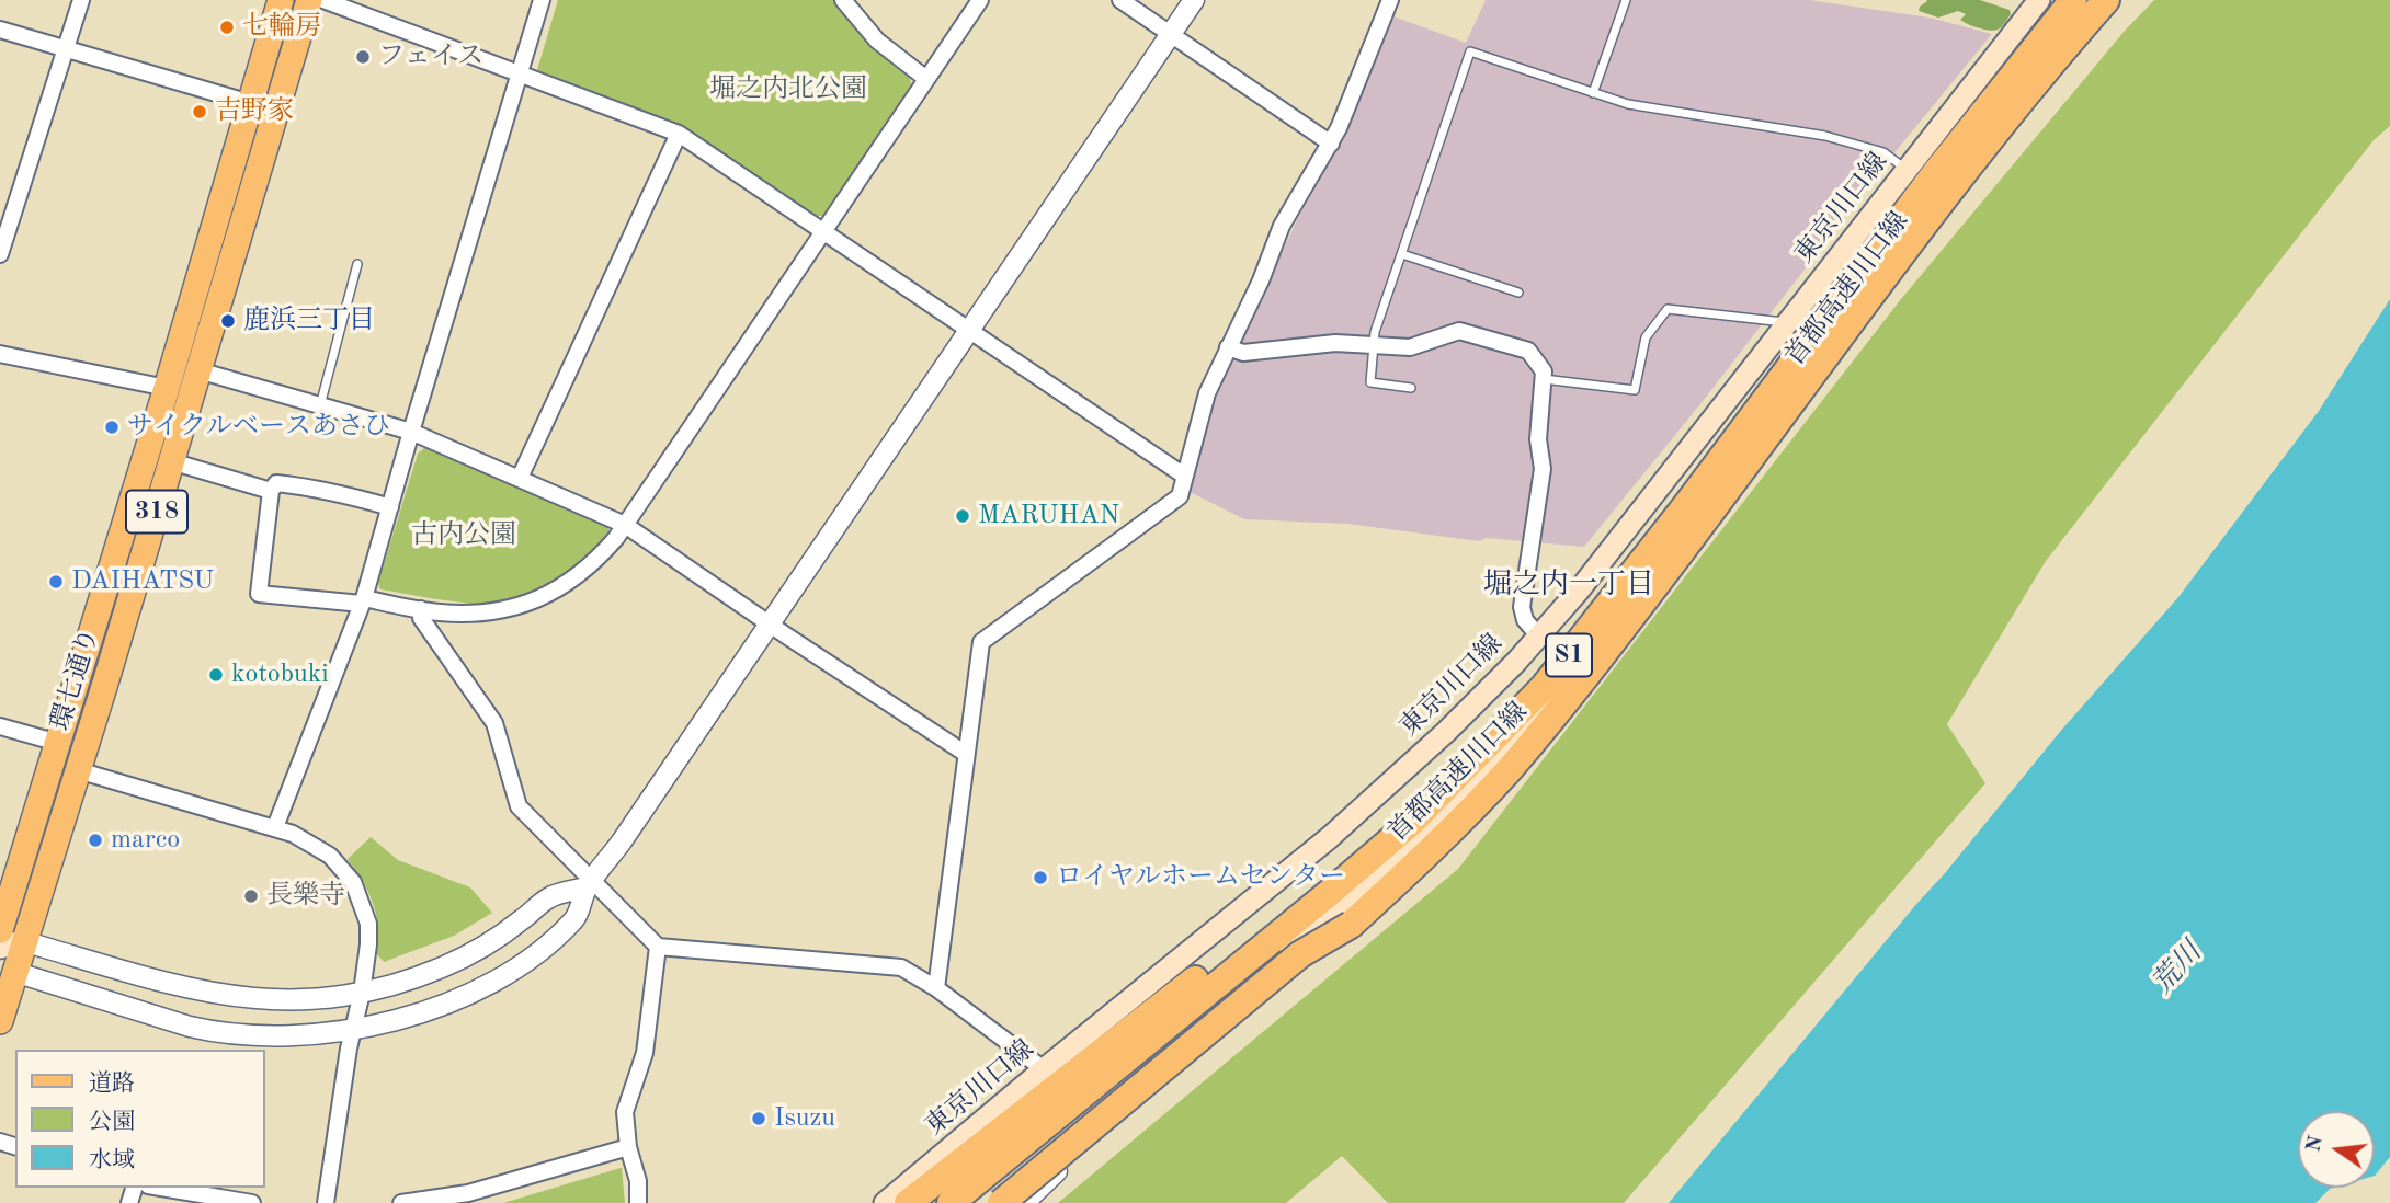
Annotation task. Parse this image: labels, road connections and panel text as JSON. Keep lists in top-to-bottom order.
{
  "streets": {
    "highway": ["首都高速川口線", "S1"],
    "main road": ["東京川口線", "318", "環七通り"]
  },
  "crossings": [
    ["首都高速川口線", "S1"]
  ],
  "districts": ["堀之内一丁目"],
  "water": ["荒川"],
  "parks": ["堀之内北公園", "古内公園"],
  "places": [
    "七輪房",
    "フェイス",
    "吉野家",
    "鹿浜三丁目",
    "サイクルベースあさひ",
    "MARUHAN",
    "DAIHATSU",
    "kotobuki",
    "marco",
    "ロイヤルホームセンター",
    "長樂寺",
    "Isuzu"
  ],
  "legend": ["道路", "公園", "水域"],
  "north": "left"
}
